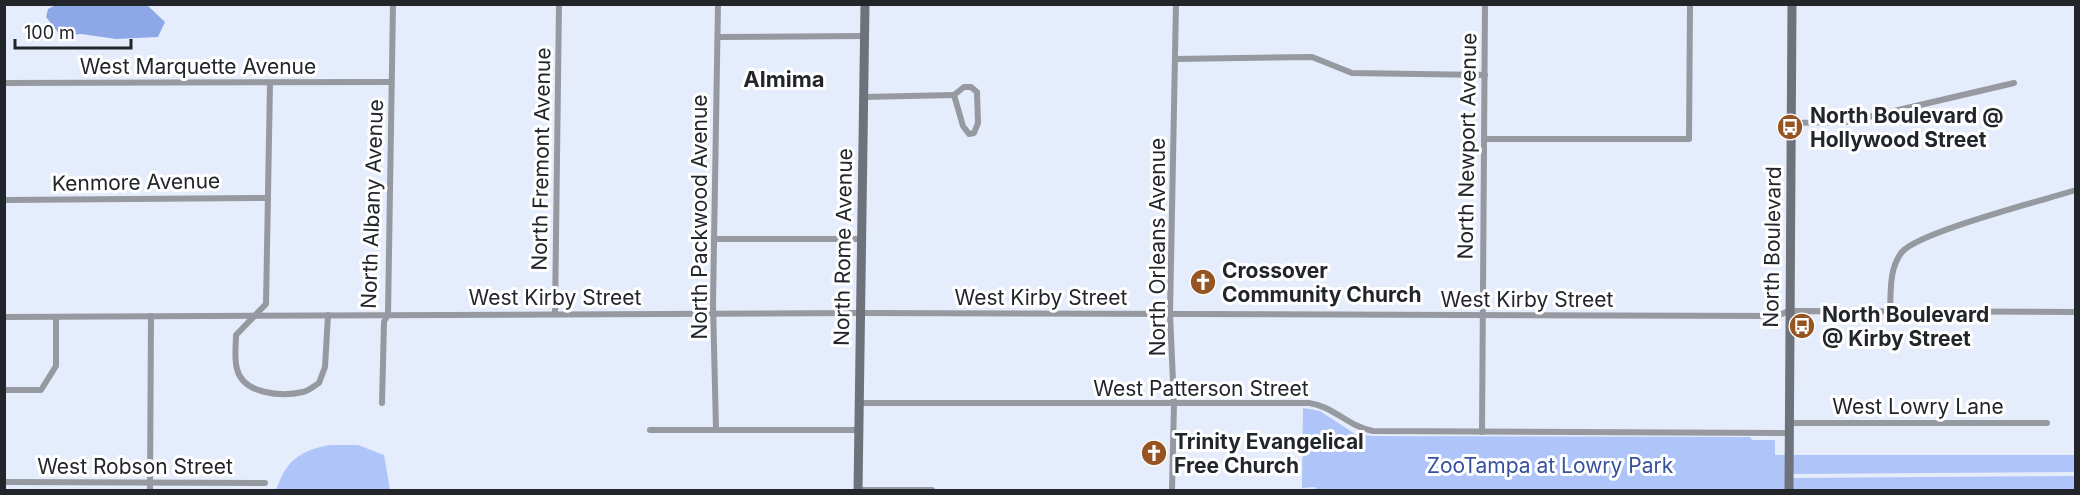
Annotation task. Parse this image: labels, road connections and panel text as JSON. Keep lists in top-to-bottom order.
{
  "streets": {
    "street": [
      "West Marquette Avenue",
      "North Newport Avenue",
      "North Fremont Avenue",
      "Kenmore Avenue",
      "North Albany Avenue",
      "North Packwood Avenue",
      "North Rome Avenue",
      "North Orleans Avenue",
      "North Boulevard",
      "West Kirby Street",
      "West Patterson Street",
      "West Lowry Lane",
      "West Robson Street"
    ]
  },
  "crossings": [
    ["West Marquette Avenue", "North Albany Avenue"],
    ["North Newport Avenue", "West Kirby Street"],
    ["North Newport Avenue", "West Patterson Street"],
    ["North Fremont Avenue", "West Kirby Street"],
    ["North Albany Avenue", "West Kirby Street"],
    ["North Packwood Avenue", "West Kirby Street"],
    ["North Rome Avenue", "West Kirby Street"],
    ["North Rome Avenue", "West Patterson Street"],
    ["North Orleans Avenue", "West Kirby Street"],
    ["North Orleans Avenue", "West Patterson Street"],
    ["North Boulevard", "West Kirby Street"],
    ["North Boulevard", "West Patterson Street"],
    ["North Boulevard", "West Lowry Lane"]
  ],
  "districts": ["Almima"],
  "parks": ["ZooTampa at Lowry Park"],
  "places": {
    "bus stop": ["North Boulevard @ Hollywood Street", "North Boulevard @ Kirby Street"],
    "church": ["Crossover Community Church", "Trinity Evangelical Free Church"]
  },
  "scale_bar": "100 m"
}
